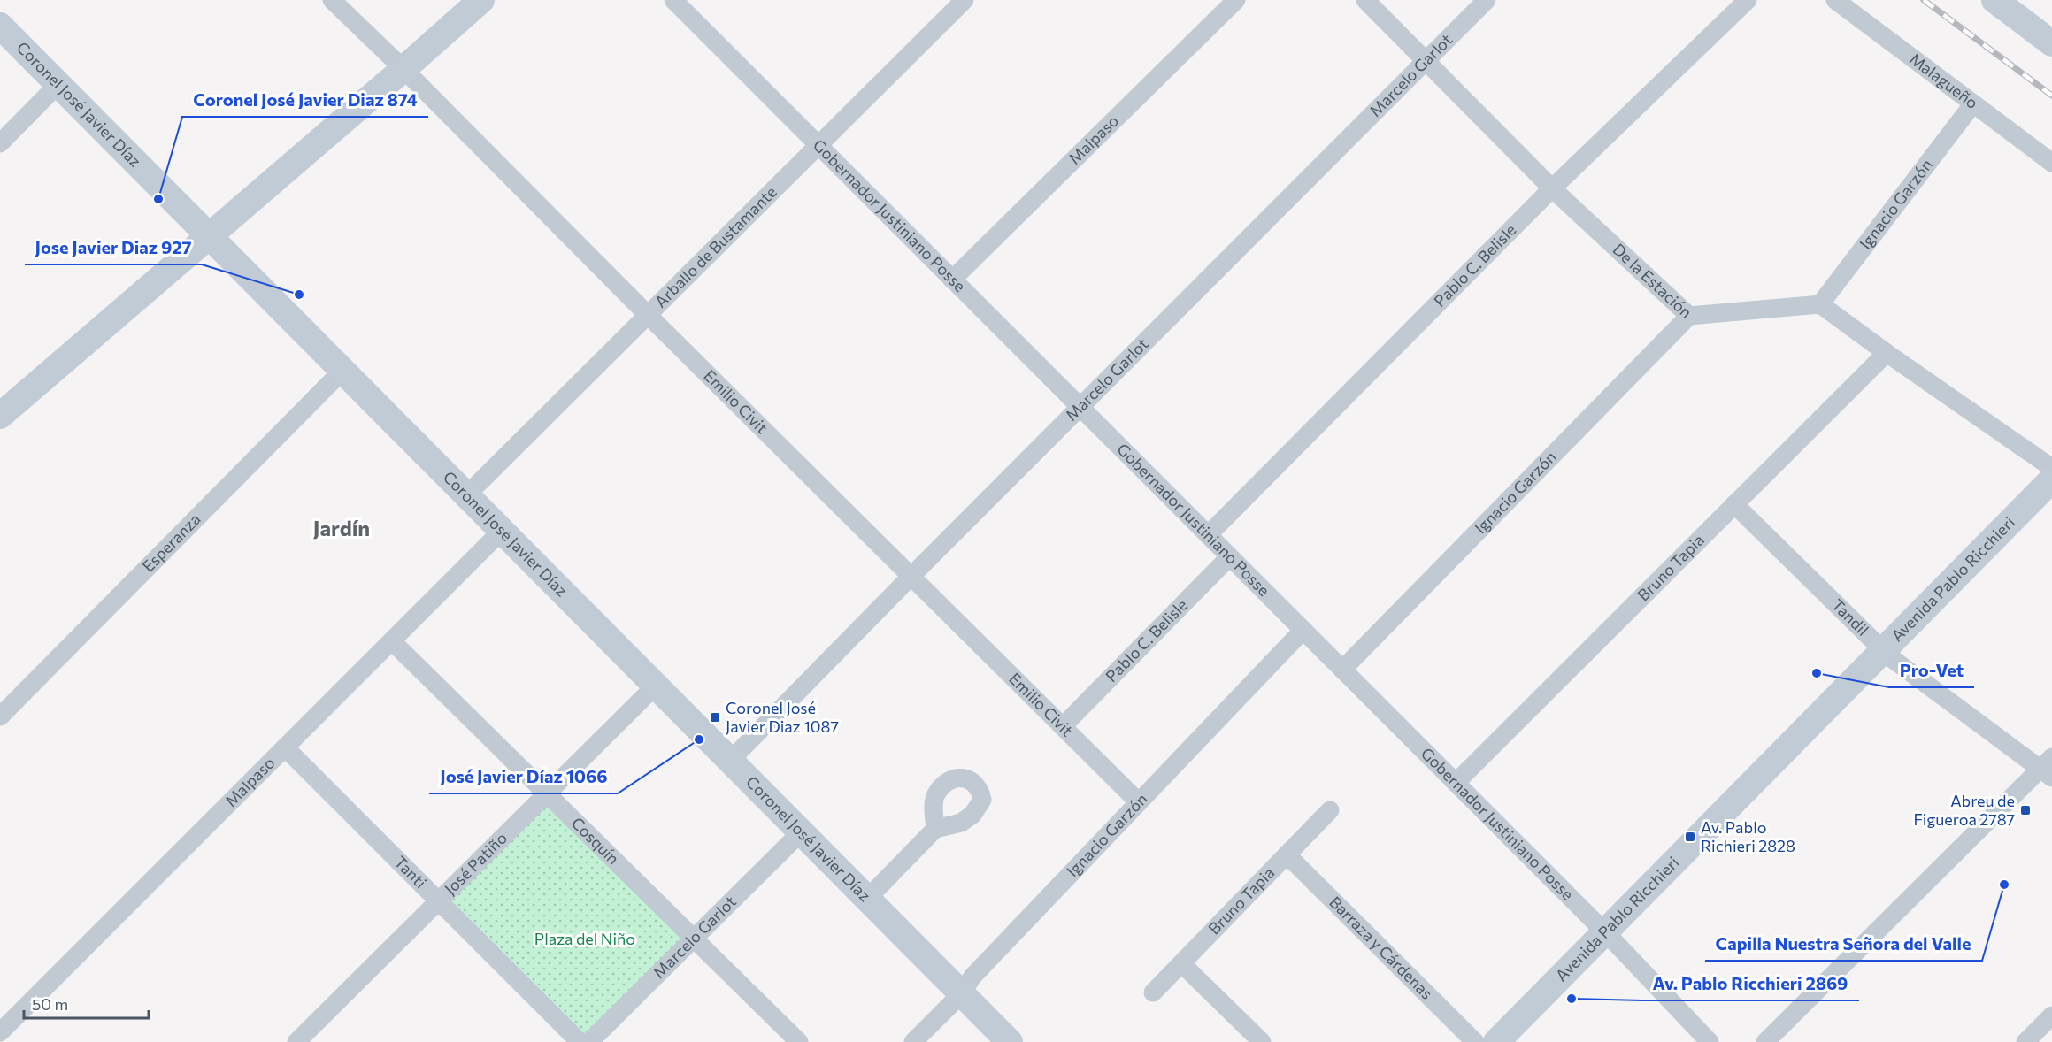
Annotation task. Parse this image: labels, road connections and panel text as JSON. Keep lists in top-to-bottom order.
{
  "streets": {
    "main road": ["Coronel José Javier Díaz", "Avenida Pablo Ricchieri"],
    "street": [
      "Marcelo Garlot",
      "Malagueño",
      "Malpaso",
      "Ignacio Garzón",
      "Gobernador Justiniano Posse",
      "Arballo de Bustamante",
      "Pablo C. Belisle",
      "De la Estación",
      "Emilio Civit",
      "Esperanza",
      "Bruno Tapia",
      "Tandil",
      "Cosquín",
      "José Patiño",
      "Tanti",
      "Barraza y Cárdenas"
    ]
  },
  "crossings": [
    ["Marcelo Garlot", "Coronel José Javier Díaz"],
    ["Marcelo Garlot", "Gobernador Justiniano Posse"],
    ["Marcelo Garlot", "De la Estación"],
    ["Marcelo Garlot", "Emilio Civit"],
    ["Marcelo Garlot", "Cosquín"],
    ["Malagueño", "Ignacio Garzón"],
    ["Coronel José Javier Díaz", "Malpaso"],
    ["Coronel José Javier Díaz", "Ignacio Garzón"],
    ["Coronel José Javier Díaz", "Arballo de Bustamante"],
    ["Coronel José Javier Díaz", "Esperanza"],
    ["Coronel José Javier Díaz", "José Patiño"],
    ["Malpaso", "Gobernador Justiniano Posse"],
    ["Malpaso", "Cosquín"],
    ["Malpaso", "Tanti"],
    ["Ignacio Garzón", "Gobernador Justiniano Posse"],
    ["Ignacio Garzón", "De la Estación"],
    ["Ignacio Garzón", "Emilio Civit"],
    ["Gobernador Justiniano Posse", "Arballo de Bustamante"],
    ["Gobernador Justiniano Posse", "Pablo C. Belisle"],
    ["Gobernador Justiniano Posse", "Bruno Tapia"],
    ["Gobernador Justiniano Posse", "Avenida Pablo Ricchieri"],
    ["Arballo de Bustamante", "Emilio Civit"],
    ["Pablo C. Belisle", "De la Estación"],
    ["Pablo C. Belisle", "Emilio Civit"],
    ["Bruno Tapia", "Tandil"],
    ["Bruno Tapia", "Barraza y Cárdenas"],
    ["Avenida Pablo Ricchieri", "Tandil"],
    ["Cosquín", "José Patiño"],
    ["José Patiño", "Tanti"]
  ],
  "districts": ["Jardín"],
  "parks": ["Plaza del Niño"],
  "places": {
    "other": [
      "Coronel José Javier Diaz 874",
      "Jose Javier Diaz 927",
      "Pro-Vet",
      "José Javier Díaz 1066",
      "Capilla Nuestra Señora del Valle",
      "Av. Pablo Ricchieri 2869"
    ],
    "transit": ["Coronel José Javier Diaz 1087", "Abreu de Figueroa 2787", "Av. Pablo Richieri 2828"]
  },
  "scale_bar": "50 m"
}
